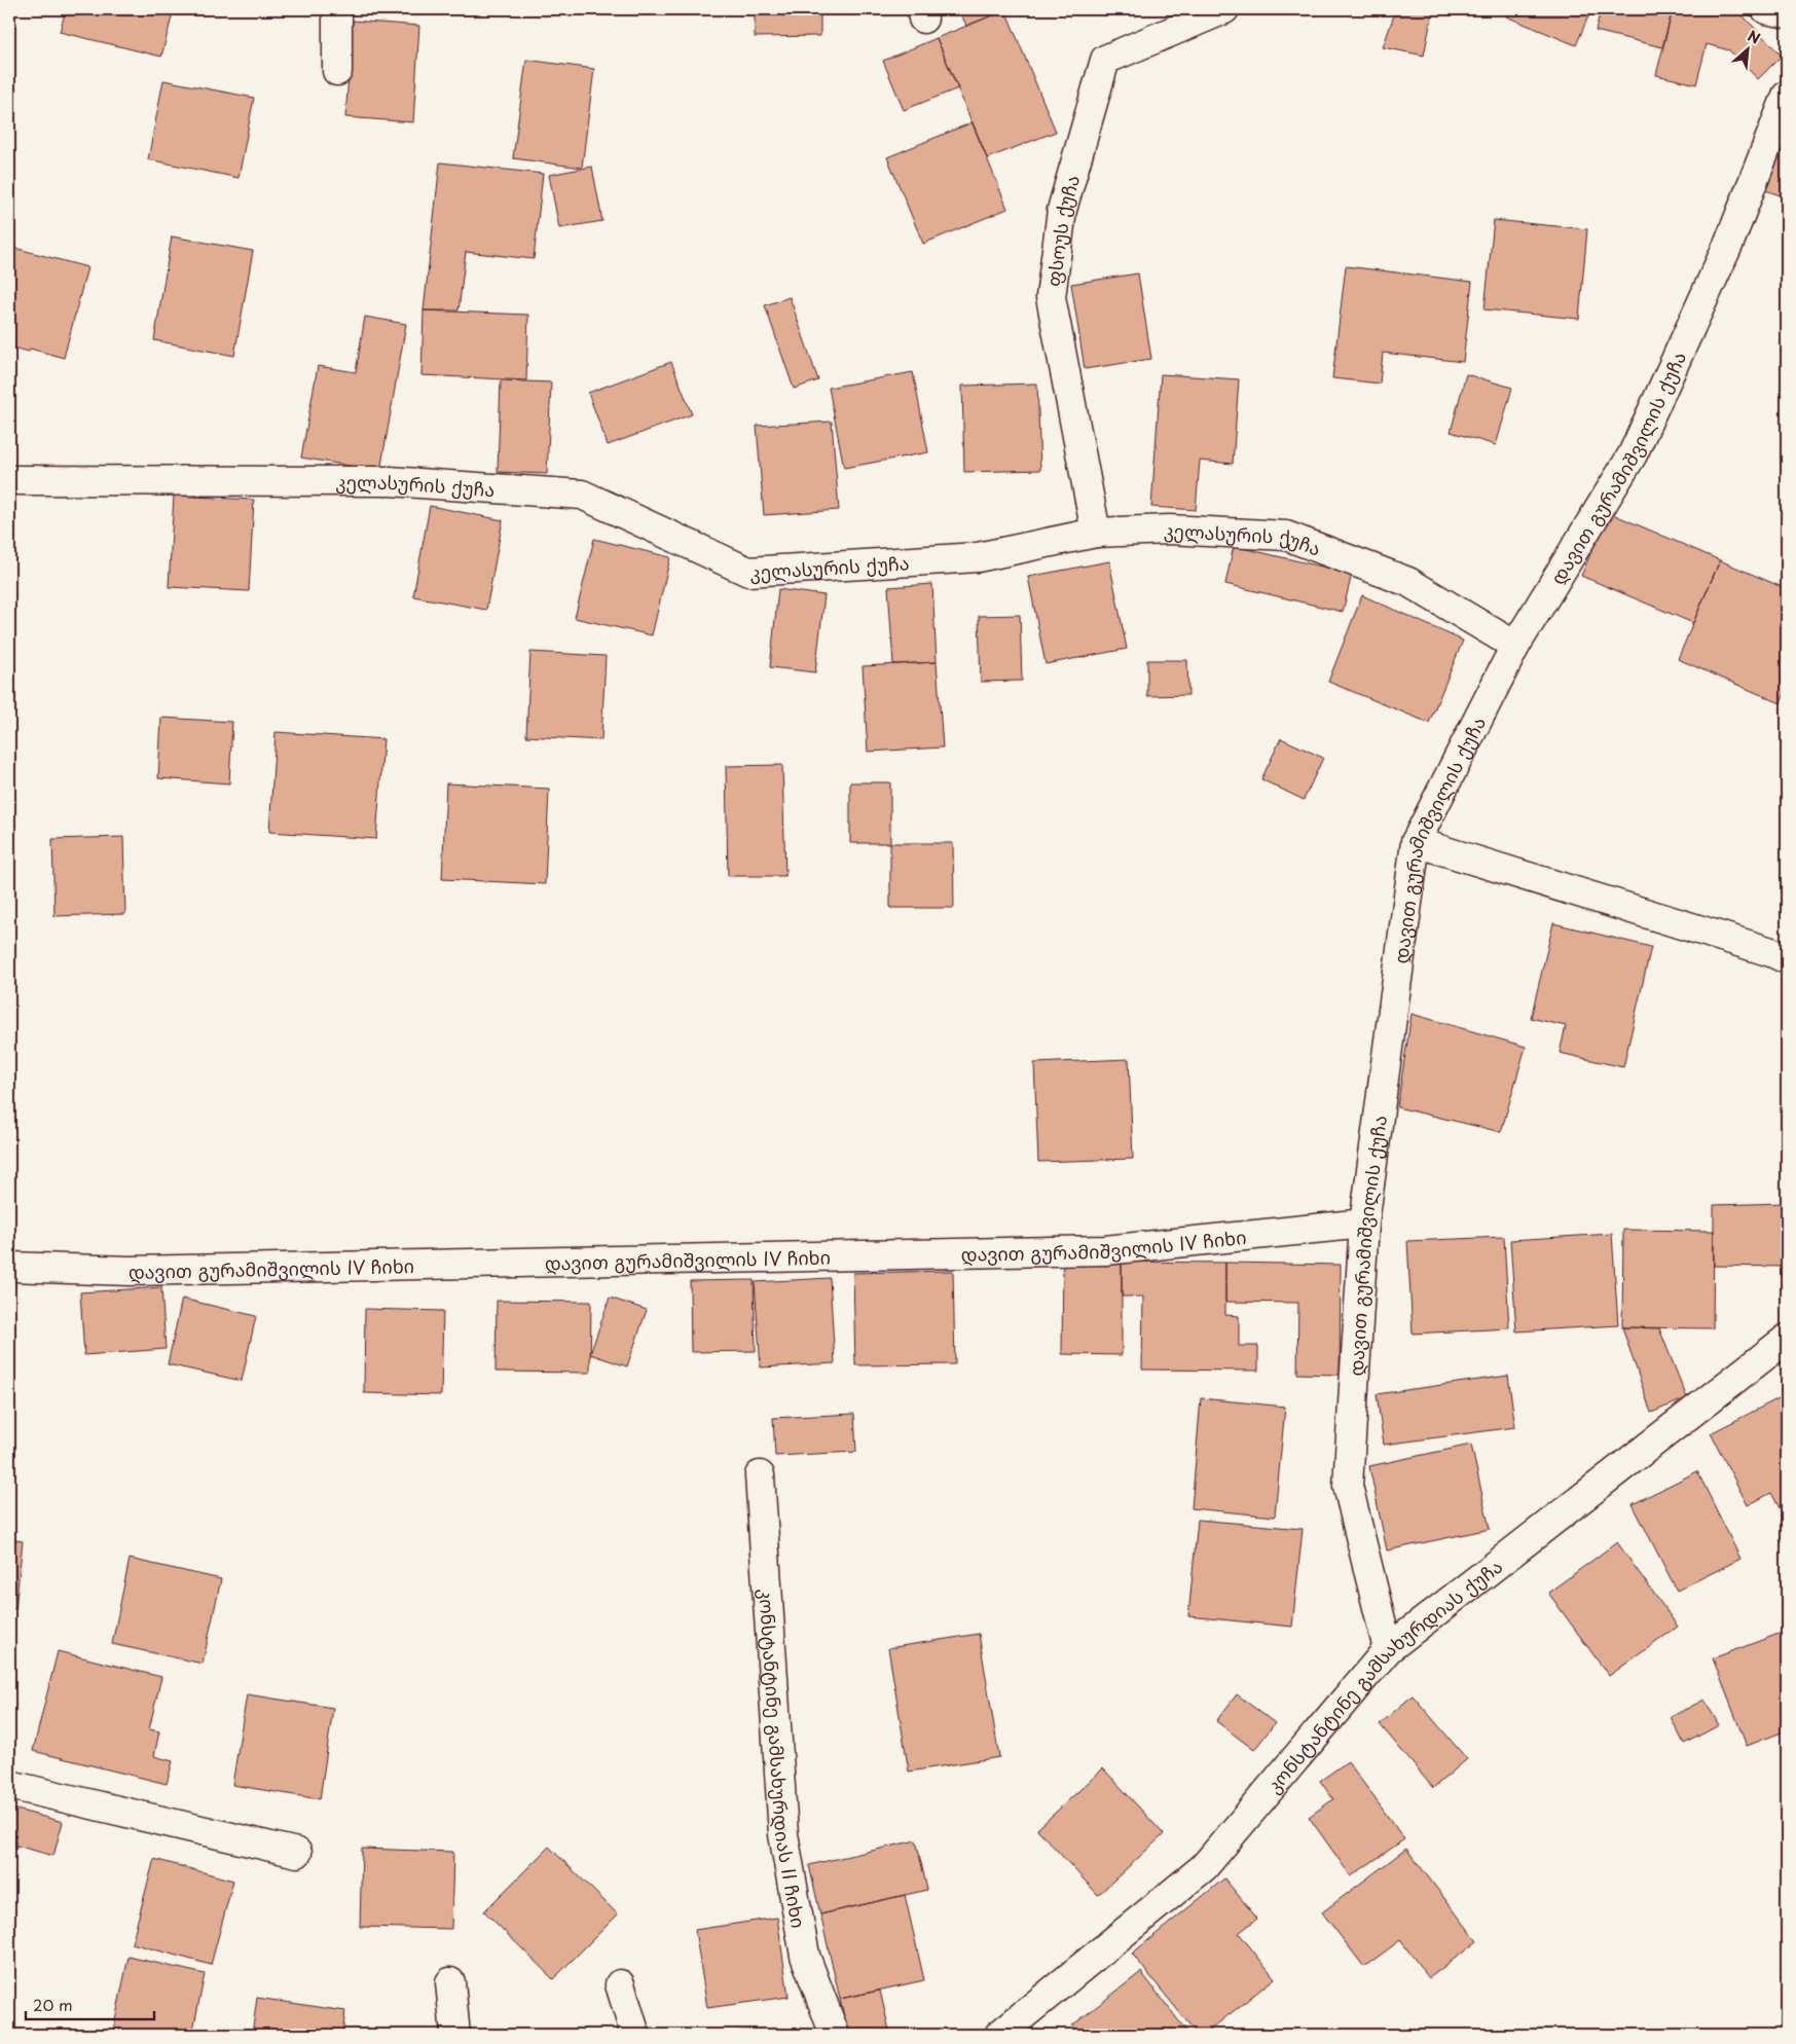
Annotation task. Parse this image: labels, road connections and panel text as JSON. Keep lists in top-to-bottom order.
{
  "streets": {
    "street": [
      "ფსოუს ქუჩა",
      "დავით გურამიშვილის ქუჩა",
      "კელასურის ქუჩა",
      "დავით გურამიშვილის IV ჩიხი",
      "კონსტანტინე გამსახურდიას ქუჩა",
      "კონსტანტინე გამსახურდიას II ჩიხი"
    ]
  },
  "crossings": [
    ["ფსოუს ქუჩა", "კელასურის ქუჩა"],
    ["დავით გურამიშვილის ქუჩა", "კელასურის ქუჩა"],
    ["დავით გურამიშვილის ქუჩა", "დავით გურამიშვილის IV ჩიხი"],
    ["დავით გურამიშვილის ქუჩა", "კონსტანტინე გამსახურდიას ქუჩა"]
  ],
  "scale_bar": "20 m",
  "north": "top right"
}
